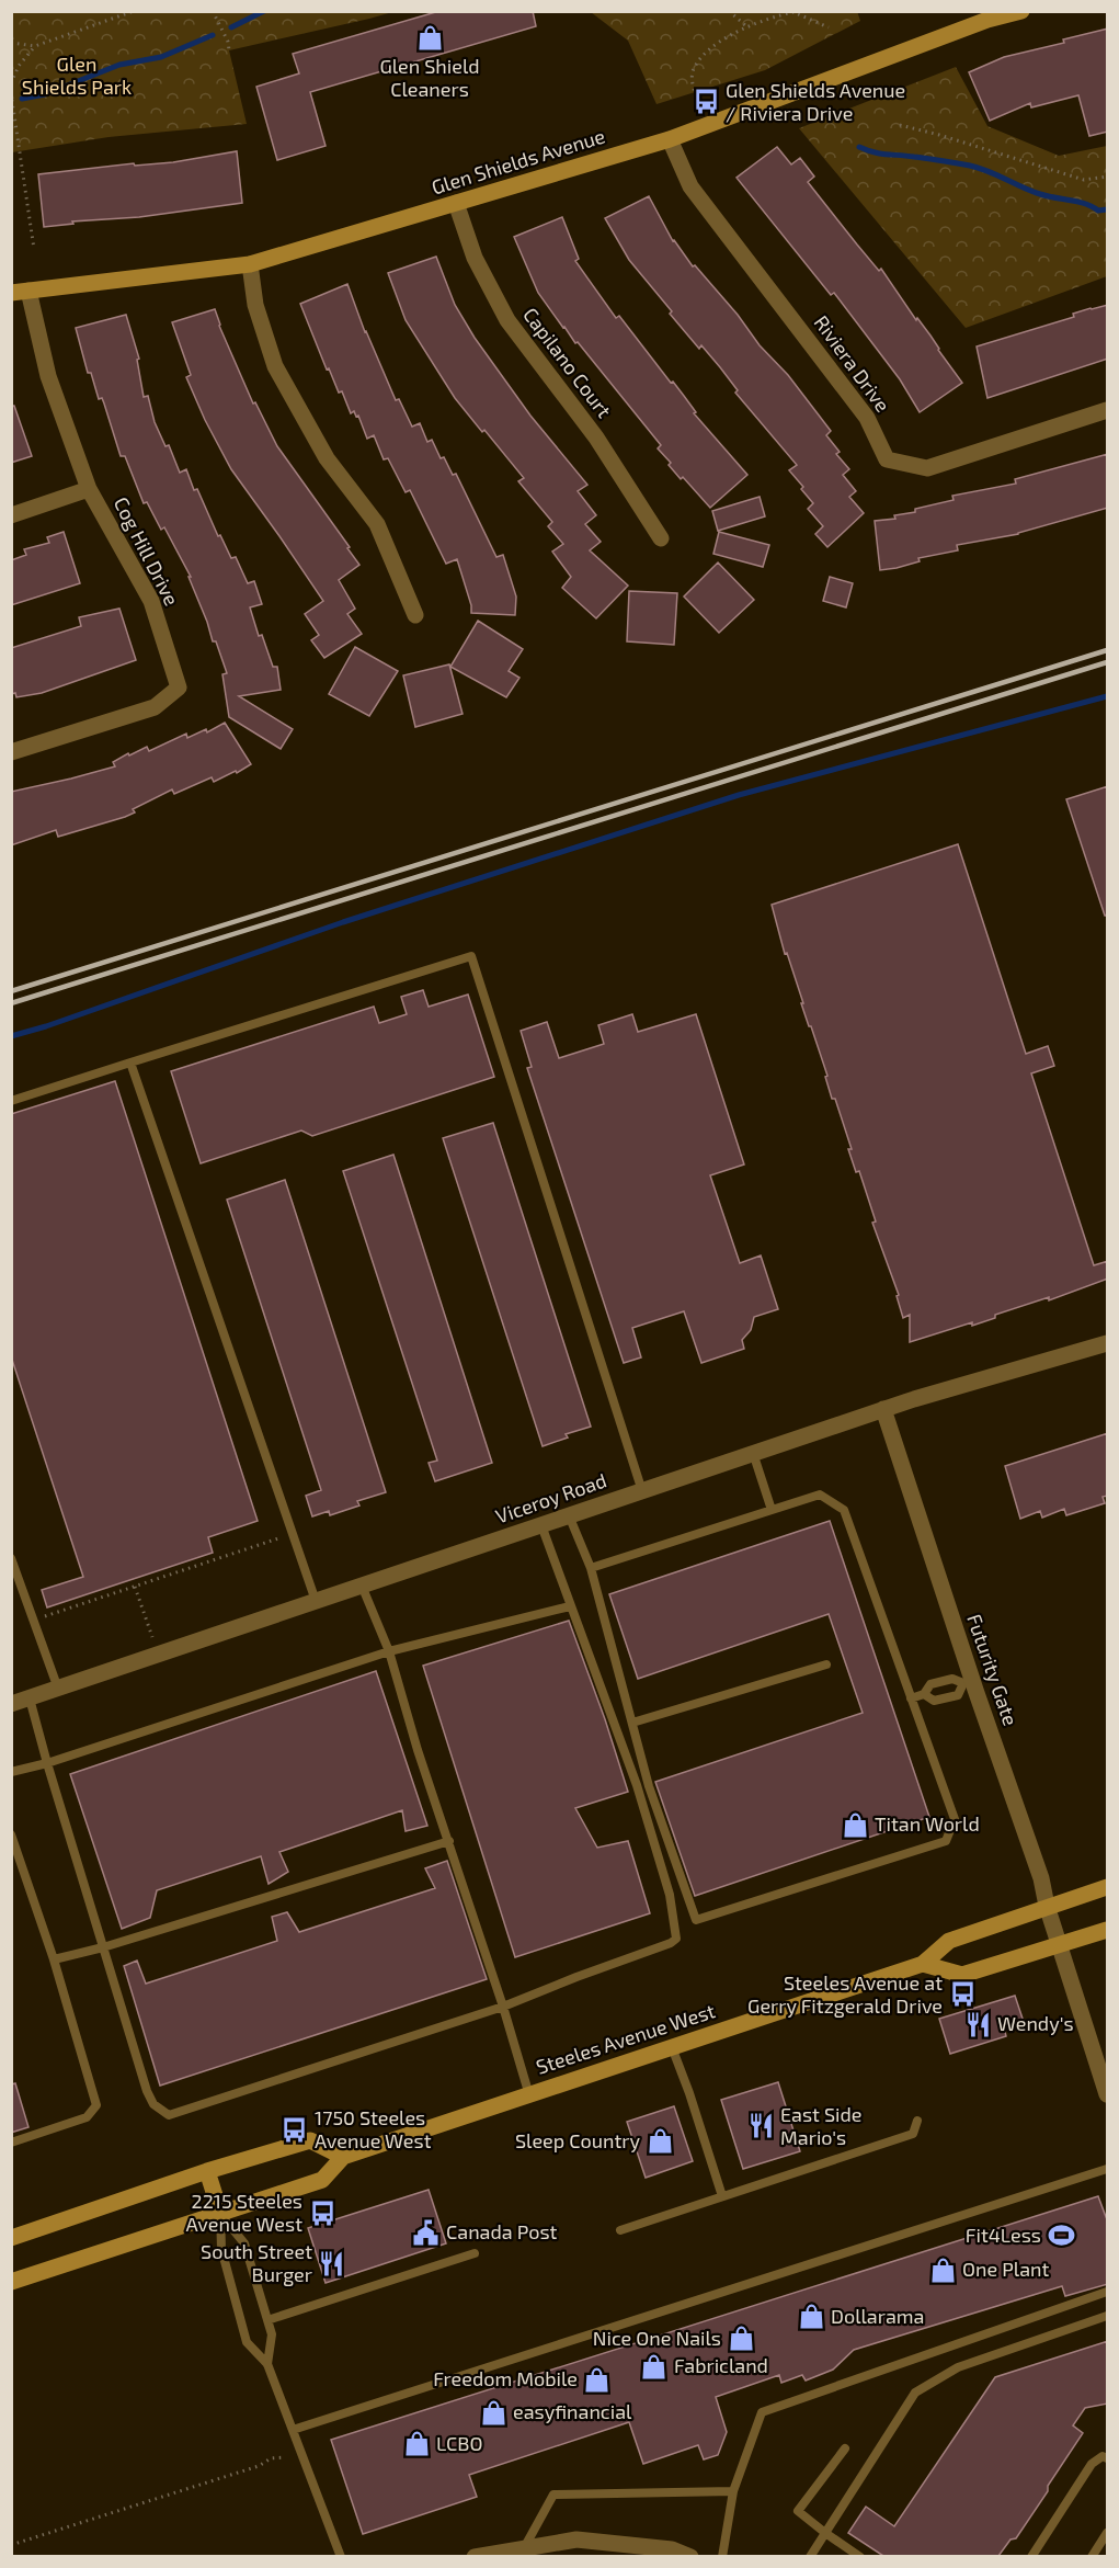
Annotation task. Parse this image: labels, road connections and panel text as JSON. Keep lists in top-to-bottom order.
{
  "streets": {
    "main road": ["Glen Shields Avenue", "Steeles Avenue West"],
    "street": [
      "Capilano Court",
      "Riviera Drive",
      "Cog Hill Drive",
      "Viceroy Road",
      "Futurity Gate"
    ]
  },
  "crossings": [
    ["Glen Shields Avenue", "Capilano Court"],
    ["Glen Shields Avenue", "Riviera Drive"],
    ["Glen Shields Avenue", "Cog Hill Drive"],
    ["Viceroy Road", "Futurity Gate"],
    ["Futurity Gate", "Steeles Avenue West"]
  ],
  "parks": ["Glen Shields Park"],
  "places": {
    "shop": [
      "Glen Shield Cleaners",
      "Titan World",
      "Sleep Country",
      "One Plant",
      "Dollarama",
      "Nice One Nails",
      "Fabricland",
      "Freedom Mobile",
      "easyfinancial",
      "LCBO"
    ],
    "bus stop": [
      "Glen Shields Avenue / Riviera Drive",
      "Steeles Avenue at Gerry Fitzgerald Drive",
      "1750 Steeles Avenue West",
      "2215 Steeles Avenue West"
    ],
    "restaurant": ["Wendy's", "East Side Mario's", "South Street Burger"],
    "public building": ["Canada Post"],
    "sports": ["Fit4Less"]
  }
}
